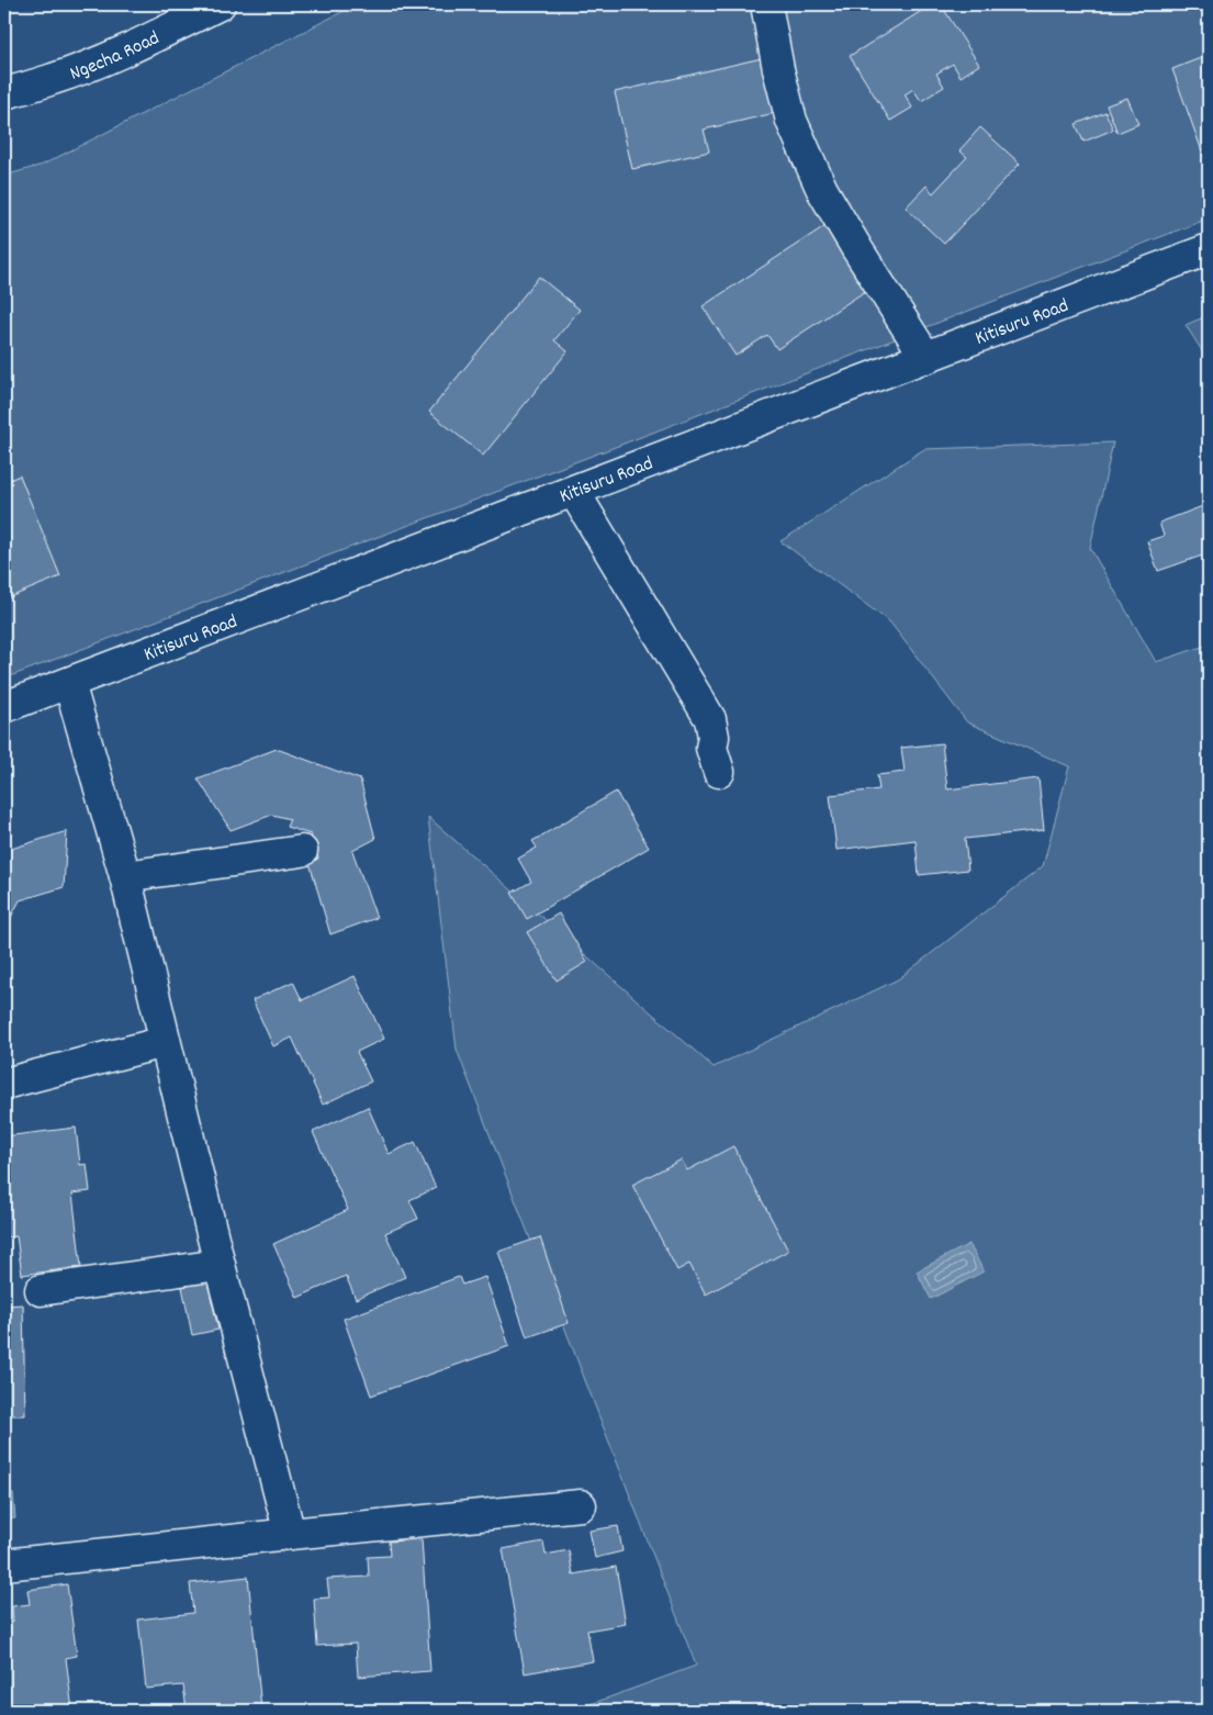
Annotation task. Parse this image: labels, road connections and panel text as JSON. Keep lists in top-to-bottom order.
{
  "streets": {
    "street": ["Ngecha Road", "Kitisuru Road"]
  }
}
